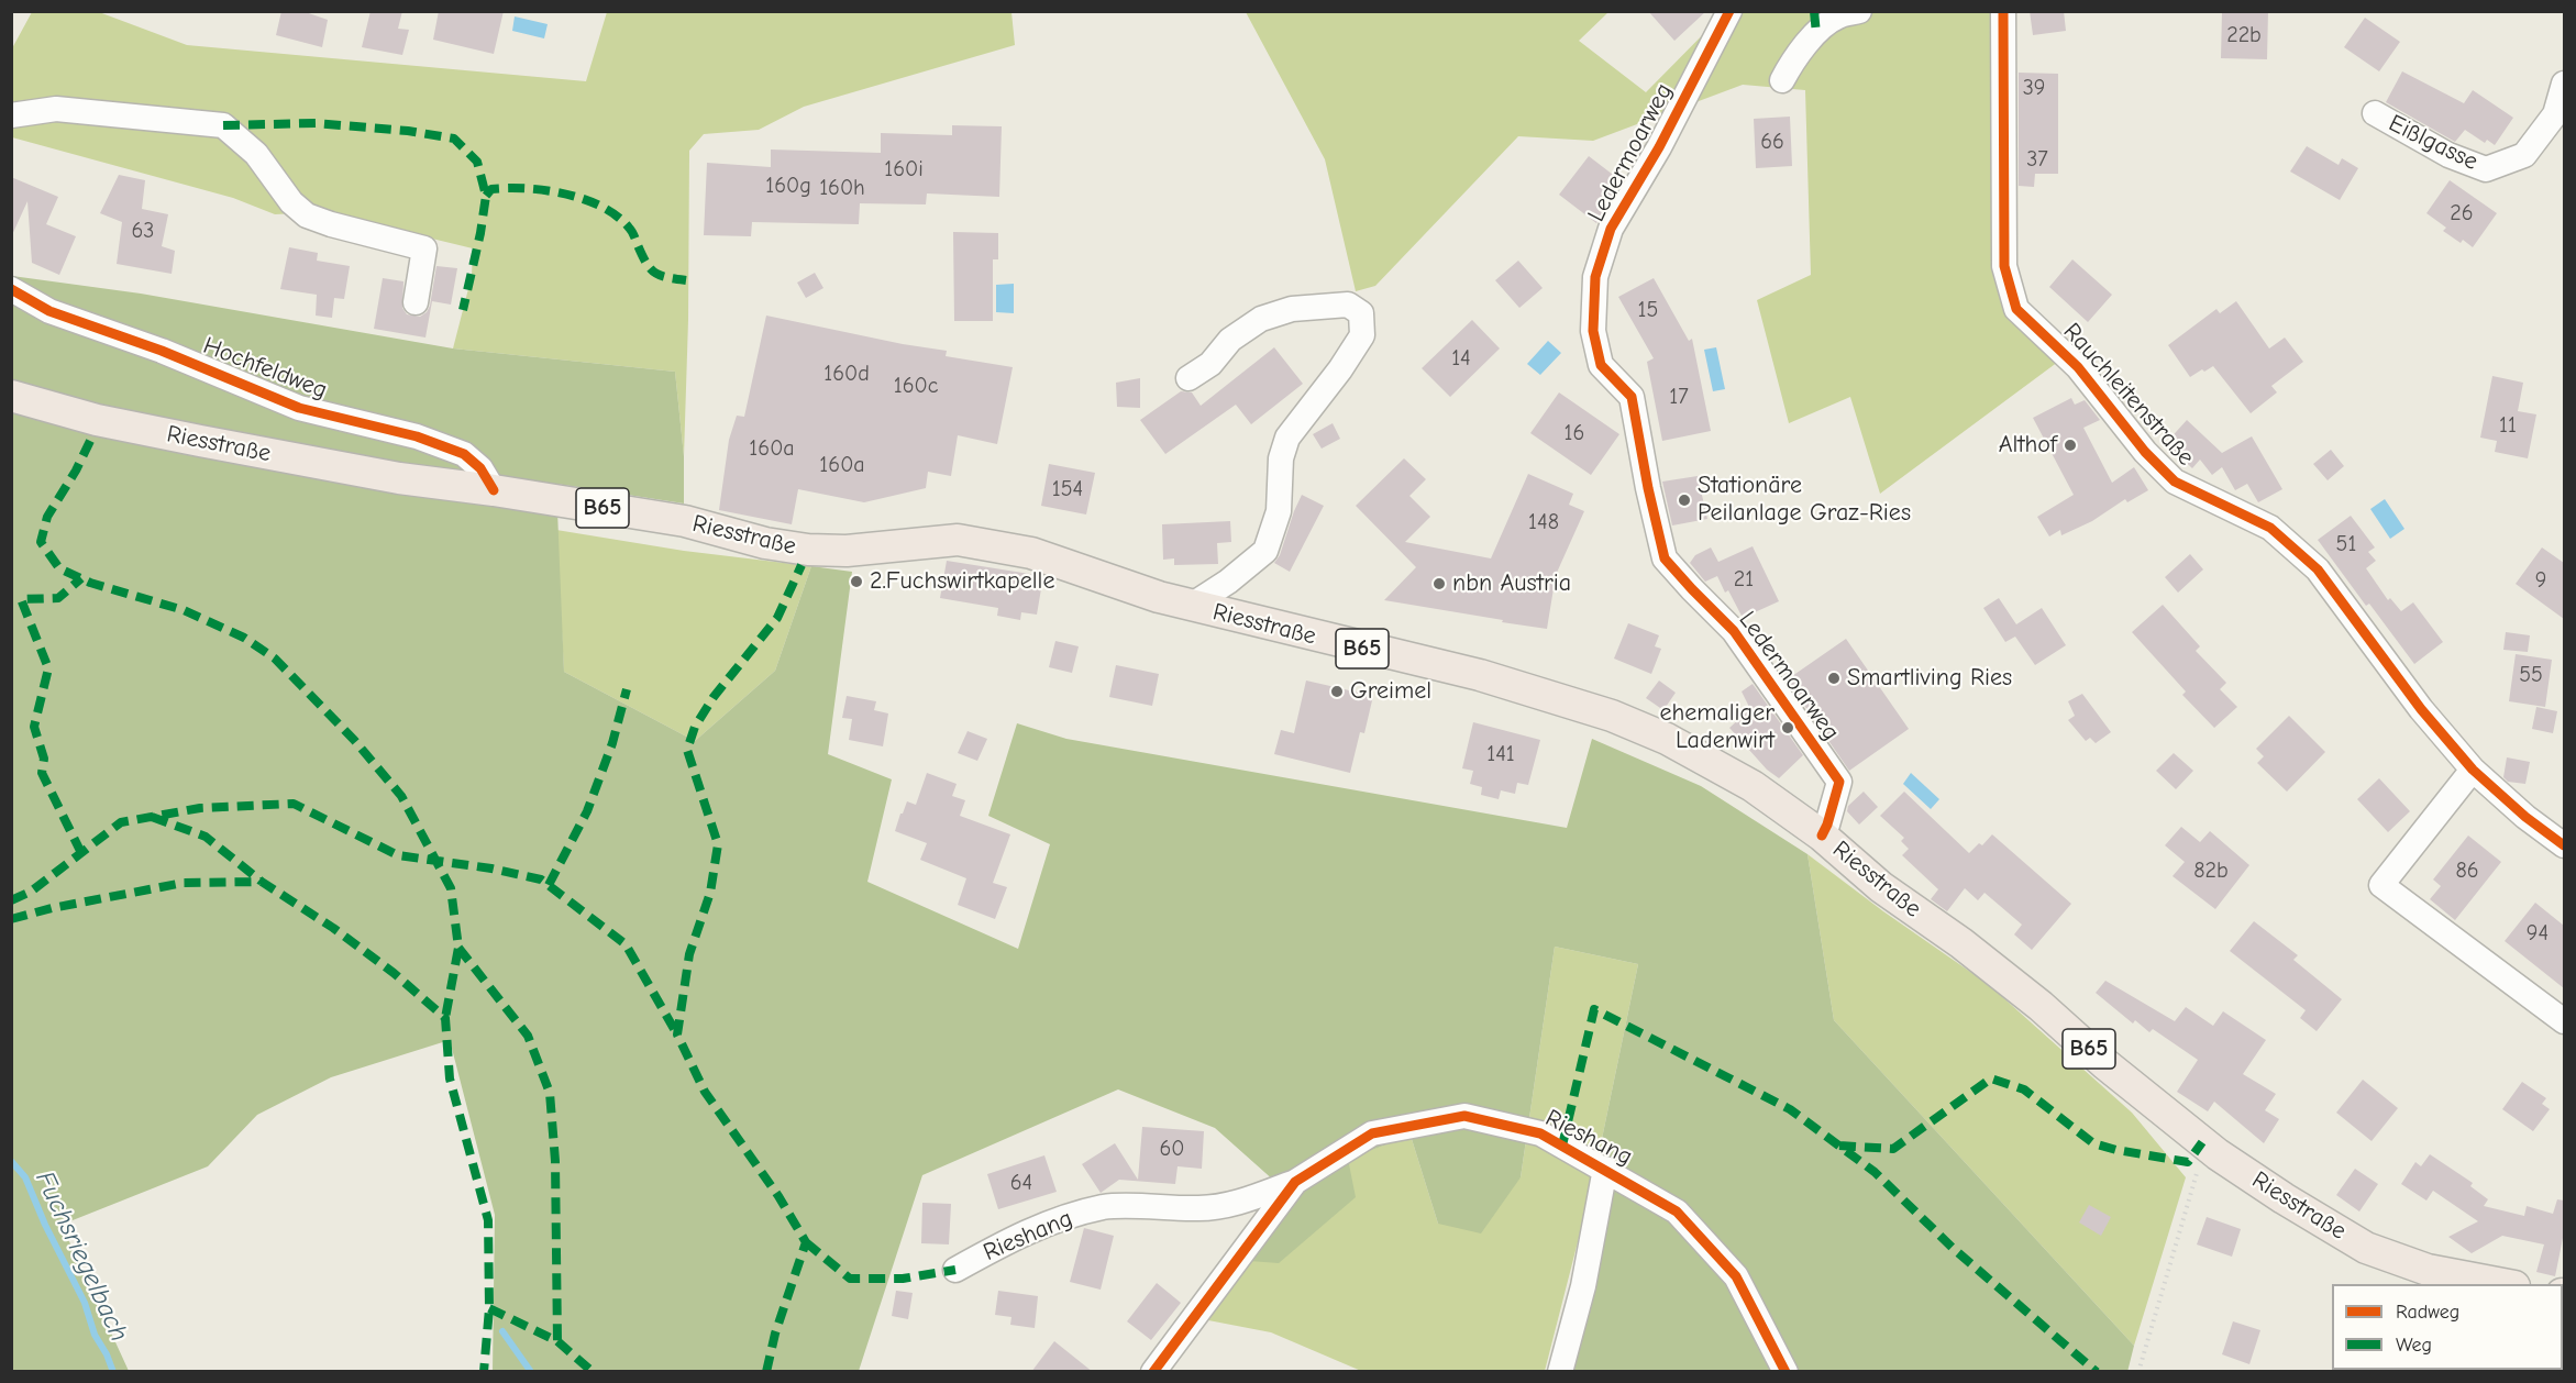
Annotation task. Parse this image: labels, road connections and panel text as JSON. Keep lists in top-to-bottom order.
{
  "streets": {
    "main road": ["Riesstraße", "B65"],
    "street": [
      "Eißlgasse",
      "Ledermoarweg",
      "Hochfeldweg",
      "Rauchleitenstraße",
      "Rieshang"
    ]
  },
  "crossings": [
    ["Ledermoarweg", "Riesstraße"],
    ["Hochfeldweg", "Riesstraße"]
  ],
  "water": ["Fuchsriegelbach"],
  "places": [
    "Althof",
    "Stationäre Peilanlage Graz-Ries",
    "2.Fuchswirtkapelle",
    "nbn Austria",
    "Smartliving Ries",
    "Greimel",
    "ehemaliger Ladenwirt"
  ],
  "house_numbers": [
    "22b",
    "39",
    "66",
    "37",
    "160i",
    "160g",
    "160h",
    "26",
    "63",
    "15",
    "14",
    "160d",
    "160c",
    "17",
    "11",
    "16",
    "160a",
    "160a",
    "154",
    "148",
    "51",
    "21",
    "9",
    "55",
    "141",
    "82b",
    "86",
    "94",
    "60",
    "64"
  ],
  "legend": ["Radweg", "Weg"]
}
